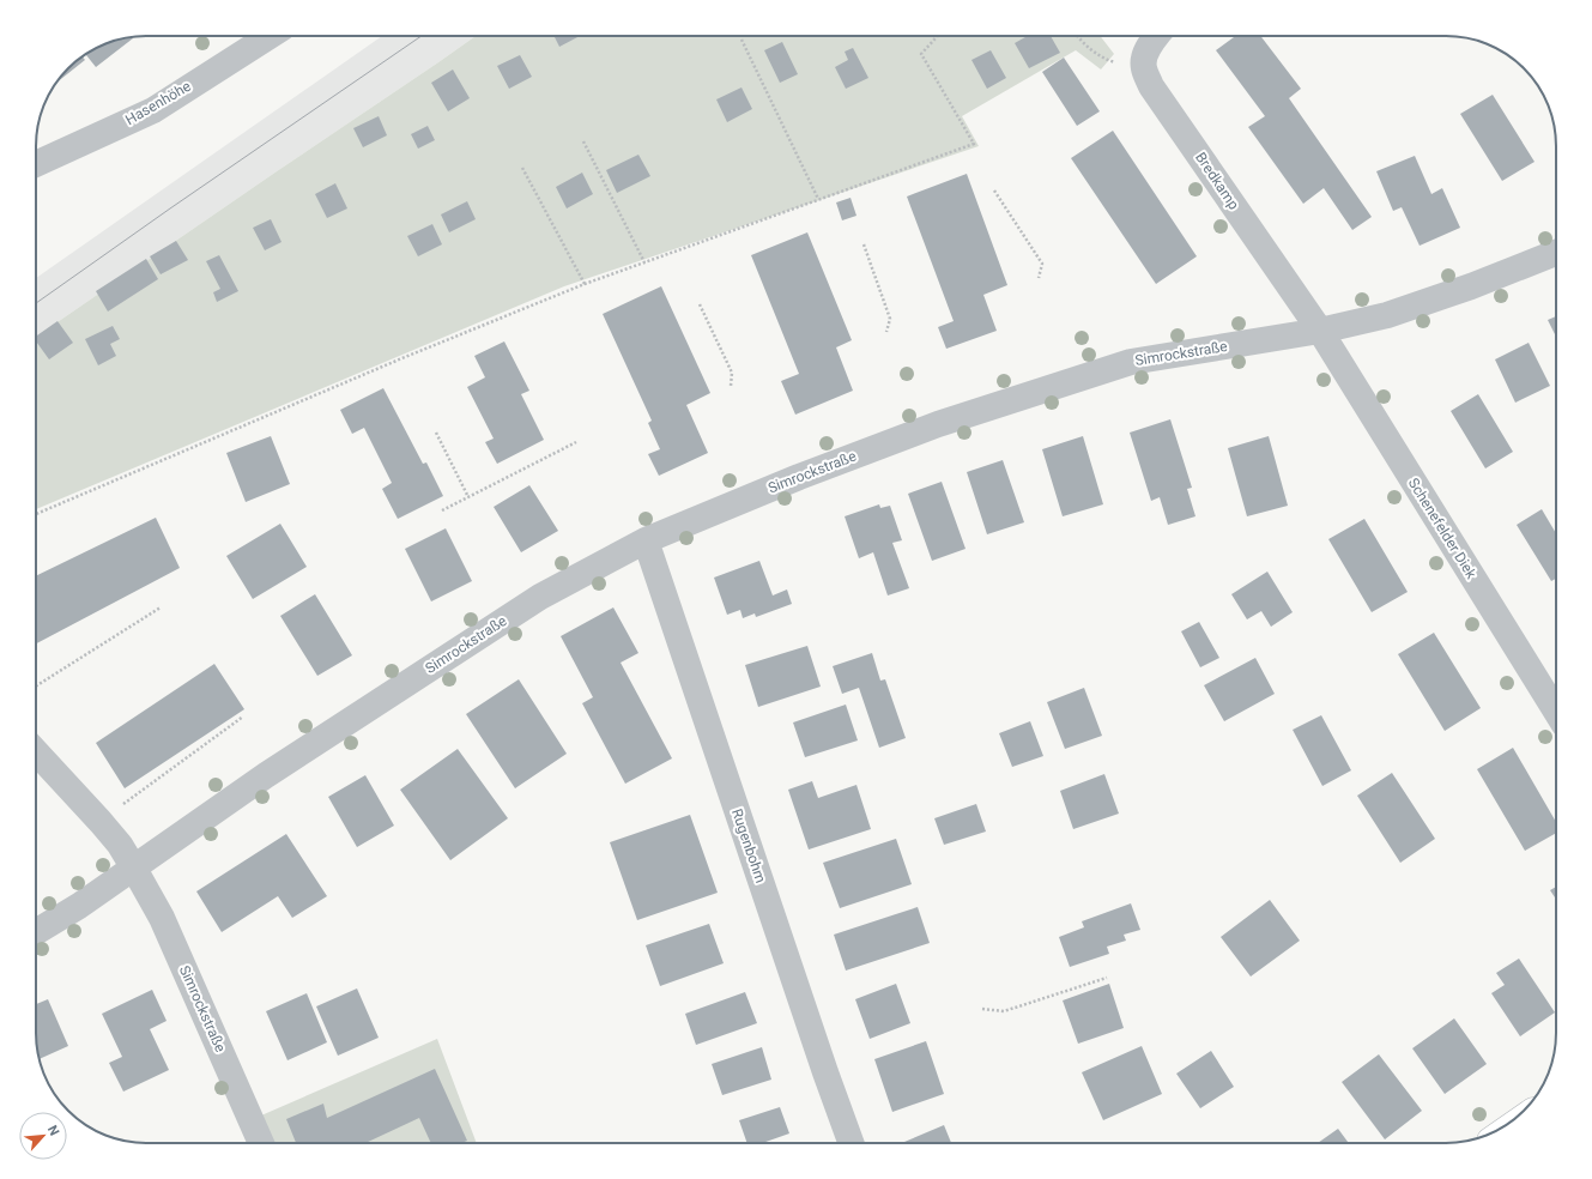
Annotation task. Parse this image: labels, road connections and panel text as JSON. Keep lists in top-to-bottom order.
{
  "streets": {
    "street": [
      "Hasenhöhe",
      "Bredkamp",
      "Simrockstraße",
      "Schenefelder Diek",
      "Rugenbohm"
    ]
  },
  "crossings": [
    ["Bredkamp", "Simrockstraße"],
    ["Bredkamp", "Schenefelder Diek"],
    ["Simrockstraße", "Schenefelder Diek"],
    ["Simrockstraße", "Rugenbohm"]
  ],
  "north": "top right"
}
